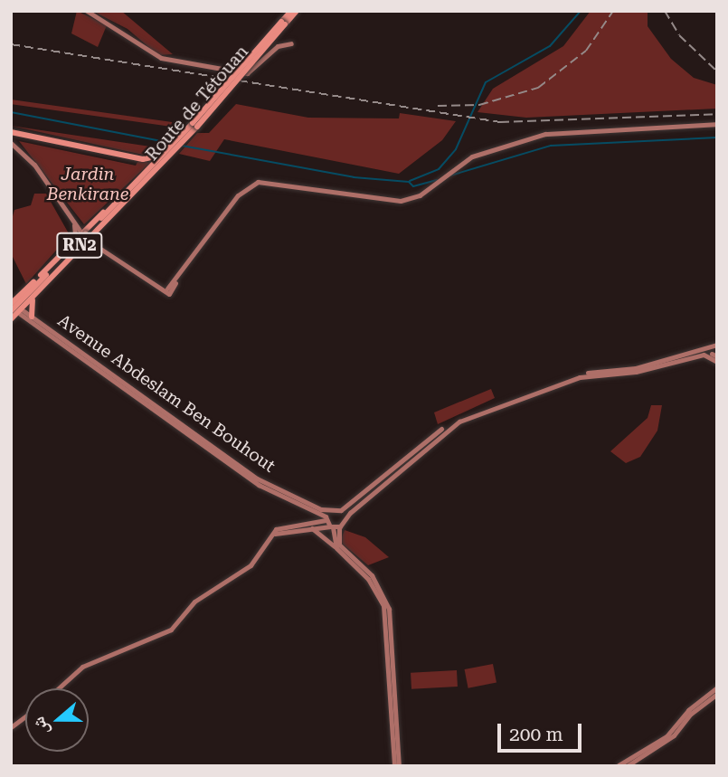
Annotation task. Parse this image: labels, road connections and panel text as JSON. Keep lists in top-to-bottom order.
{
  "streets": {
    "highway": ["Route de Tétouan", "RN2"],
    "main road": ["Avenue Abdeslam Ben Bouhout"]
  },
  "crossings": [
    ["Route de Tétouan", "Avenue Abdeslam Ben Bouhout"]
  ],
  "parks": ["Jardin Benkirane"],
  "scale_bar": "200 m",
  "north": "left"
}
